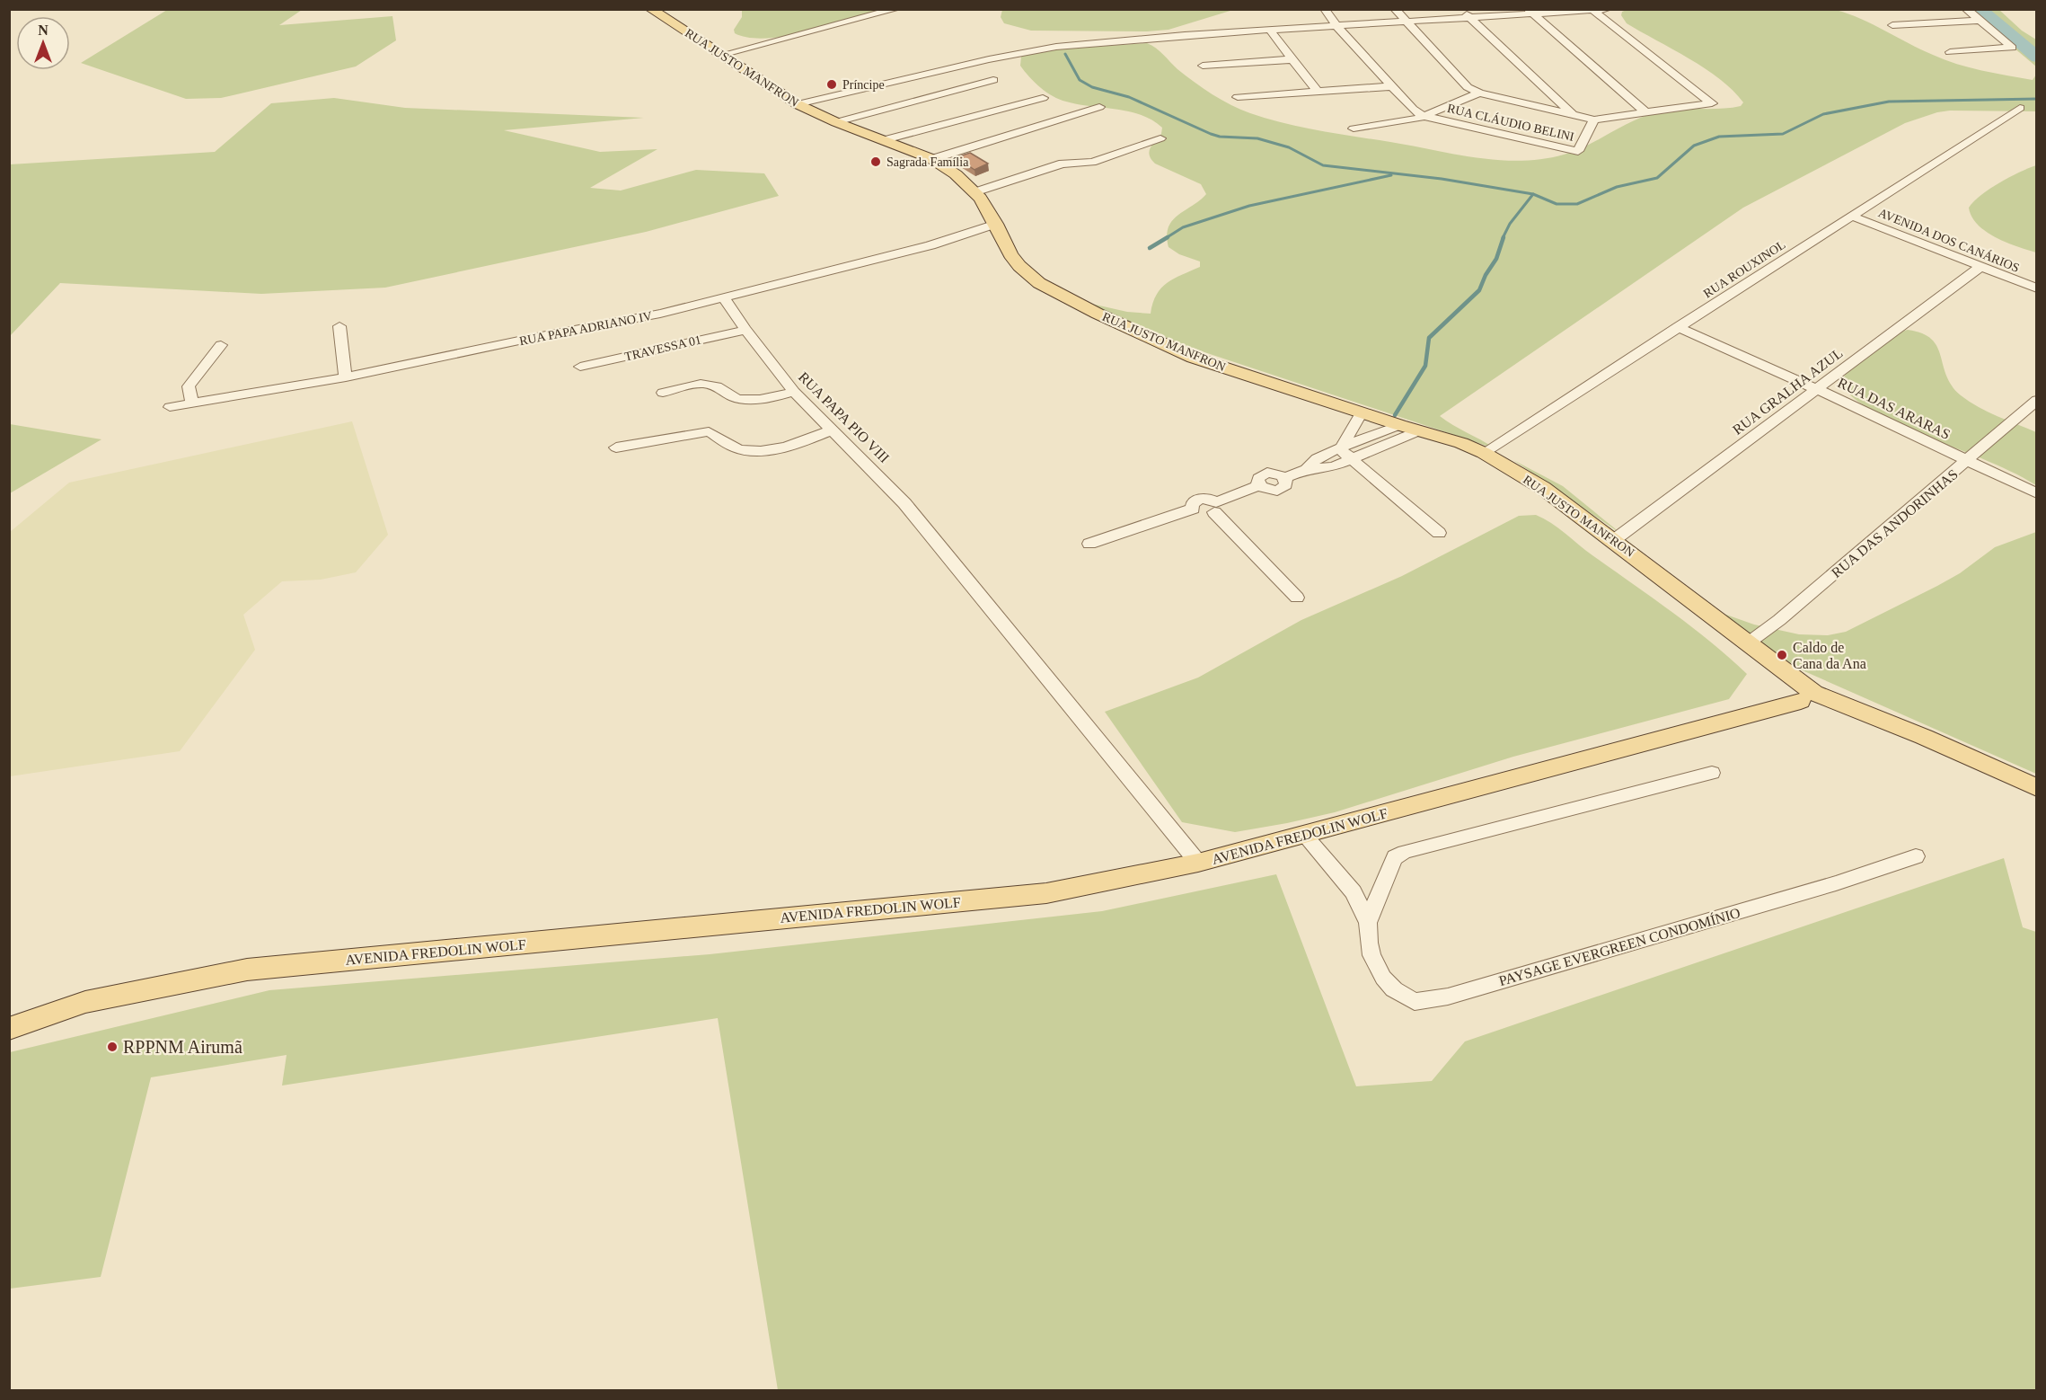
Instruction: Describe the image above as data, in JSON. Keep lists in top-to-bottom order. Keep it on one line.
{"streets":{"main road":["RUA JUSTO MANFRON","AVENIDA FREDOLIN WOLF"],"street":["RUA CLÁUDIO BELINI","AVENIDA DOS CANÁRIOS","RUA ROUXINOL","RUA PAPA ADRIANO IV","TRAVESSA 01","RUA GRALHA AZUL","RUA DAS ARARAS","RUA PAPA PIO VIII","RUA DAS ANDORINHAS","PAYSAGE EVERGREEN CONDOMÍNIO"]},"crossings":[["RUA JUSTO MANFRON","RUA ROUXINOL"],["RUA JUSTO MANFRON","RUA PAPA ADRIANO IV"],["RUA JUSTO MANFRON","RUA GRALHA AZUL"],["RUA JUSTO MANFRON","RUA DAS ANDORINHAS"],["RUA JUSTO MANFRON","AVENIDA FREDOLIN WOLF"],["AVENIDA DOS CANÁRIOS","RUA ROUXINOL"],["AVENIDA DOS CANÁRIOS","RUA GRALHA AZUL"],["RUA ROUXINOL","RUA DAS ARARAS"],["RUA PAPA ADRIANO IV","RUA PAPA PIO VIII"],["TRAVESSA 01","RUA PAPA PIO VIII"],["RUA GRALHA AZUL","RUA DAS ARARAS"],["RUA DAS ARARAS","RUA DAS ANDORINHAS"],["RUA PAPA PIO VIII","AVENIDA FREDOLIN WOLF"],["AVENIDA FREDOLIN WOLF","PAYSAGE EVERGREEN CONDOMÍNIO"]],"places":["Príncipe","Sagrada Família","Caldo de Cana da Ana","RPPNM Airumã"],"north":"top"}
